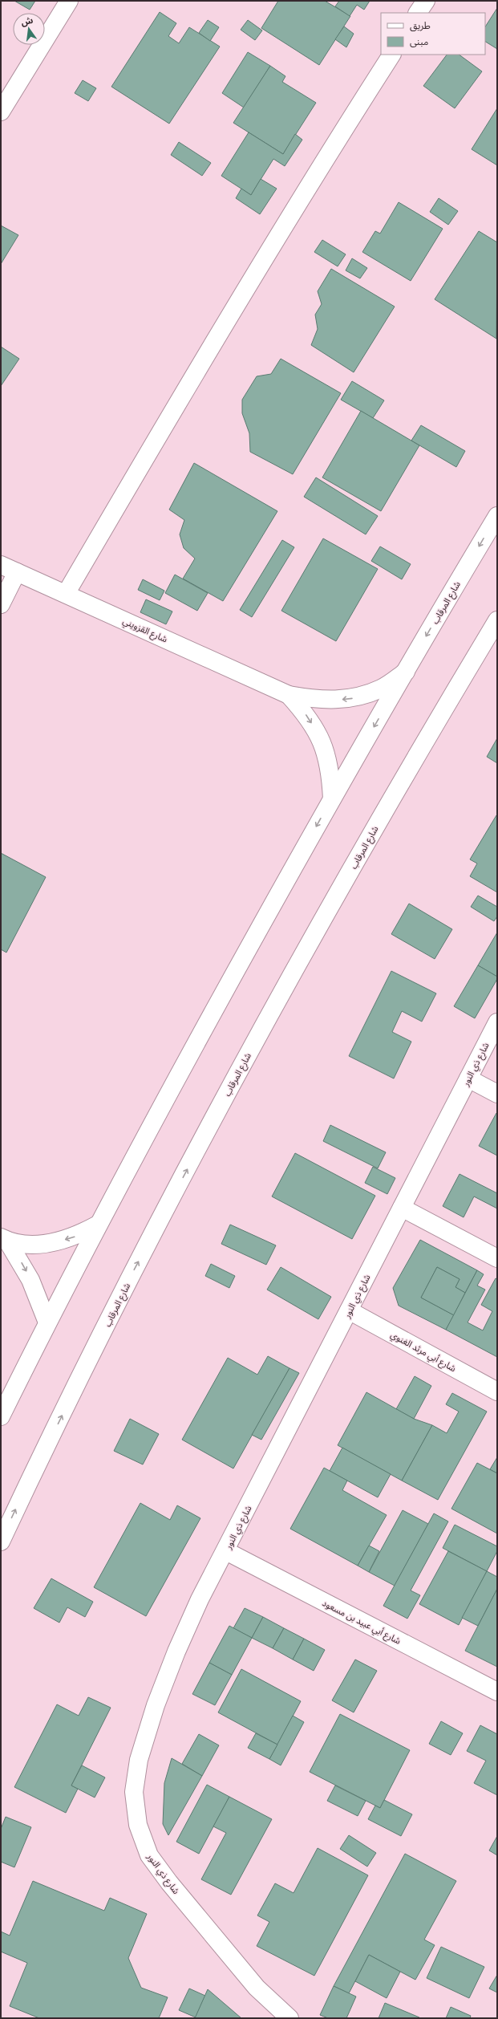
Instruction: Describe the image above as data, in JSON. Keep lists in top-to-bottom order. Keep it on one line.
{"streets":{"street":["شارع المرقاب","شارع القزويني","شارع ذي النور","شارع أبي مرثد الغنوي","شارع أبي عبيد بن مسعود"]},"crossings":[["شارع المرقاب","شارع القزويني"],["شارع ذي النور","شارع أبي مرثد الغنوي"],["شارع ذي النور","شارع أبي عبيد بن مسعود"]],"legend":["طريق","مبنى"],"north":"top"}
